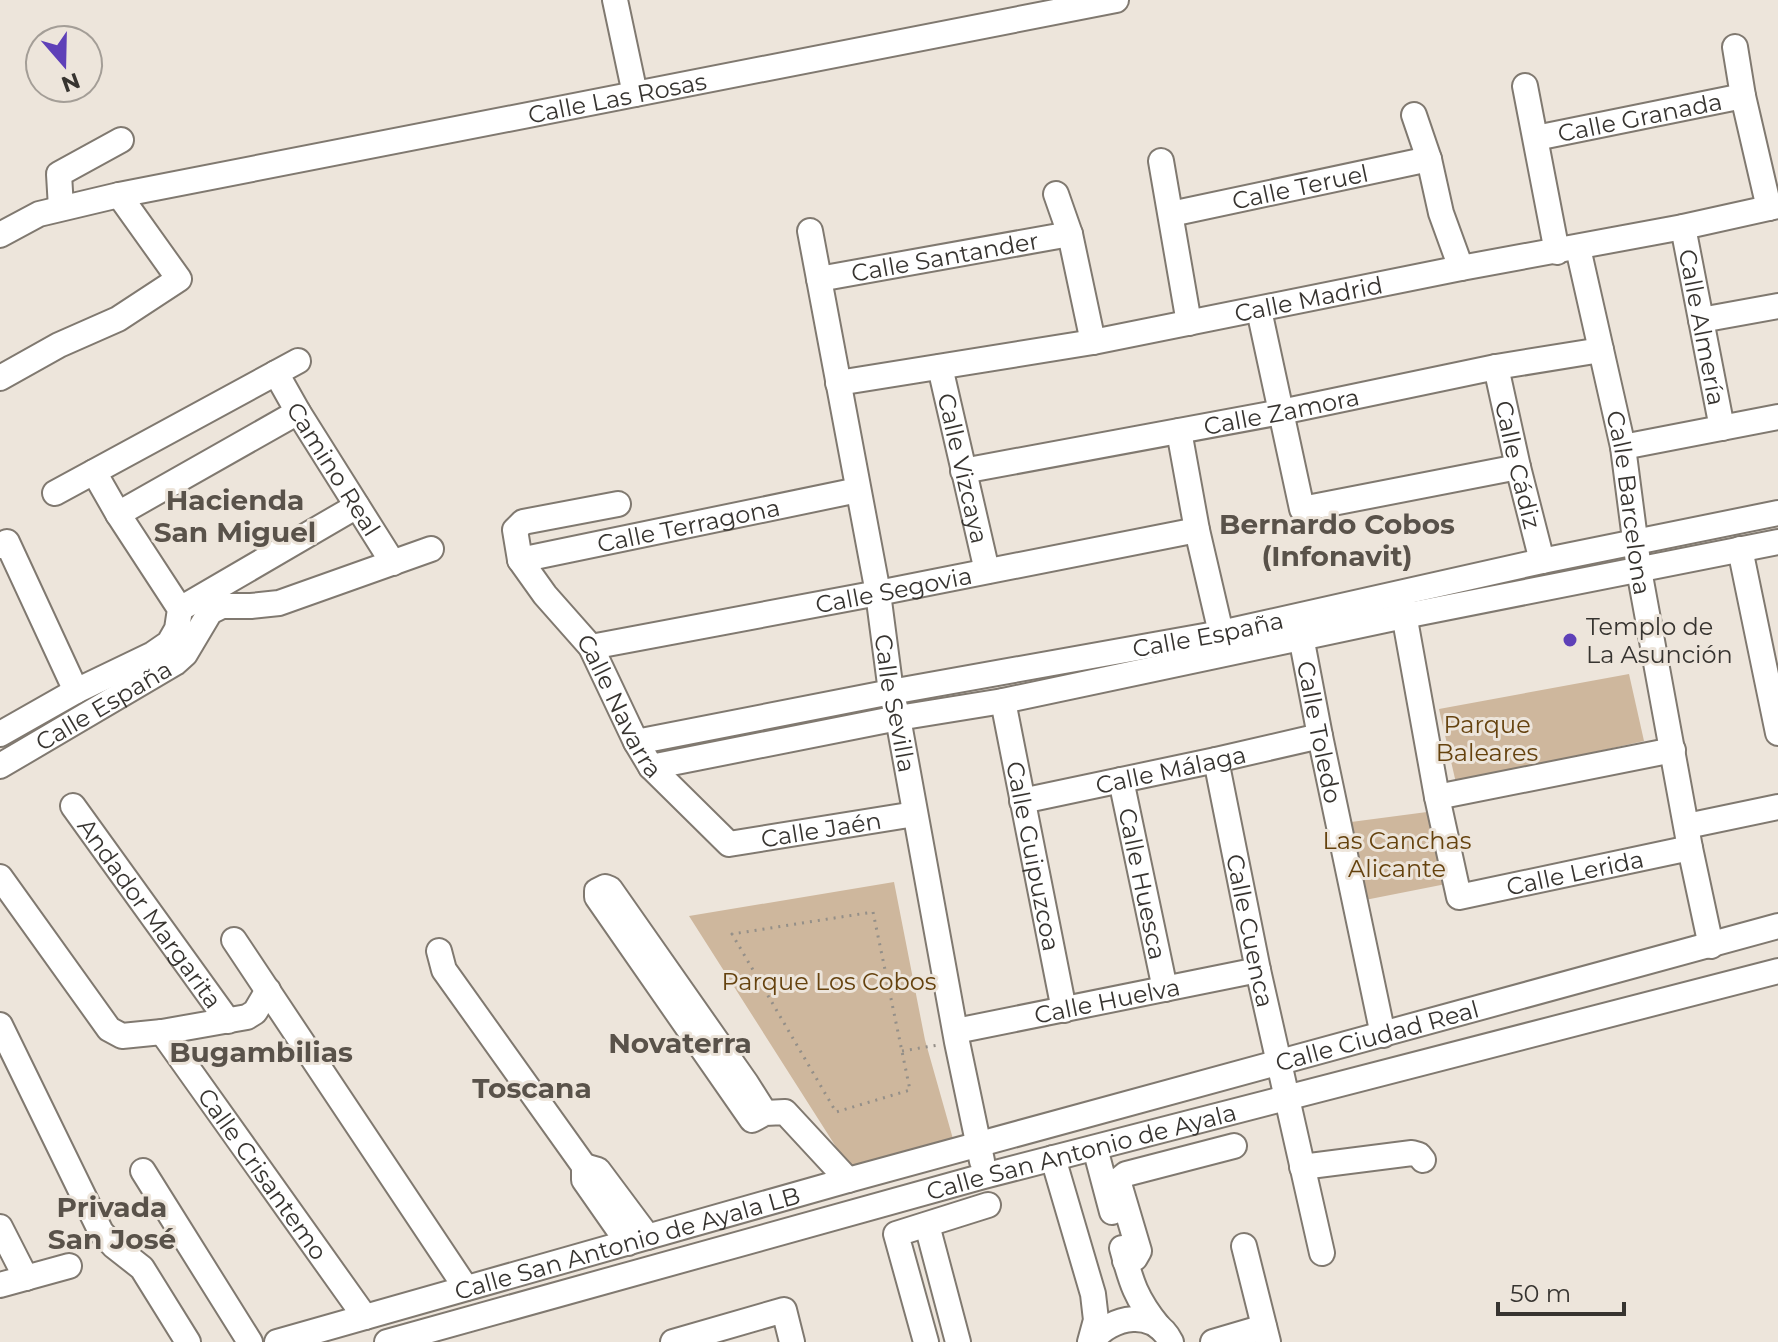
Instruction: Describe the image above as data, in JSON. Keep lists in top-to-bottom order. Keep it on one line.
{"streets":{"street":["Calle Las Rosas","Calle Granada","Calle Teruel","Calle Santander","Calle Madrid","Calle Almería","Calle Zamora","Calle Cádiz","Camino Real","Calle Vizcaya","Calle Barcelona","Calle Terragona","Calle Segovia","Calle España","Calle Sevilla","Calle Navarra","Calle Toledo","Calle Málaga","Calle Jaén","Calle Guipuzcoa","Calle Lerida","Calle Huesca","Andador Margarita","Calle Cuenca","Calle Huelva","Calle Ciudad Real","Calle San Antonio de Ayala","Calle Crisantemo","Calle San Antonio de Ayala LB"]},"crossings":[["Calle Granada","Calle Barcelona"],["Calle Santander","Calle Sevilla"],["Calle Madrid","Calle Almería"],["Calle Madrid","Calle Vizcaya"],["Calle Madrid","Calle Barcelona"],["Calle Madrid","Calle Sevilla"],["Calle Zamora","Calle Cádiz"],["Calle Zamora","Calle Vizcaya"],["Calle Zamora","Calle Barcelona"],["Calle Cádiz","Calle España"],["Calle Vizcaya","Calle Segovia"],["Calle Barcelona","Calle España"],["Calle Barcelona","Calle Lerida"],["Calle Barcelona","Calle Ciudad Real"],["Calle Terragona","Calle Sevilla"],["Calle Terragona","Calle Navarra"],["Calle Segovia","Calle Sevilla"],["Calle Segovia","Calle Navarra"],["Calle España","Calle Sevilla"],["Calle España","Calle Navarra"],["Calle España","Calle Toledo"],["Calle España","Calle Guipuzcoa"],["Calle Sevilla","Calle Jaén"],["Calle Sevilla","Calle Huelva"],["Calle Sevilla","Calle Ciudad Real"],["Calle Sevilla","Calle San Antonio de Ayala"],["Calle Sevilla","Calle San Antonio de Ayala LB"],["Calle Navarra","Calle Jaén"],["Calle Toledo","Calle Málaga"],["Calle Toledo","Calle Ciudad Real"],["Calle Málaga","Calle Guipuzcoa"],["Calle Málaga","Calle Huesca"],["Calle Málaga","Calle Cuenca"],["Calle Guipuzcoa","Calle Huelva"],["Calle Huesca","Calle Huelva"],["Calle Cuenca","Calle Huelva"],["Calle Cuenca","Calle Ciudad Real"],["Calle Cuenca","Calle San Antonio de Ayala"],["Calle Ciudad Real","Calle San Antonio de Ayala LB"],["Calle Crisantemo","Calle San Antonio de Ayala LB"]],"districts":["Hacienda San Miguel","Bernardo Cobos (Infonavit)","Novaterra","Bugambilias","Toscana","Privada San José"],"parks":["Parque Baleares","Las Canchas Alicante","Parque Los Cobos"],"places":["Templo de La Asunción"],"scale_bar":"50 m","north":"bottom"}
